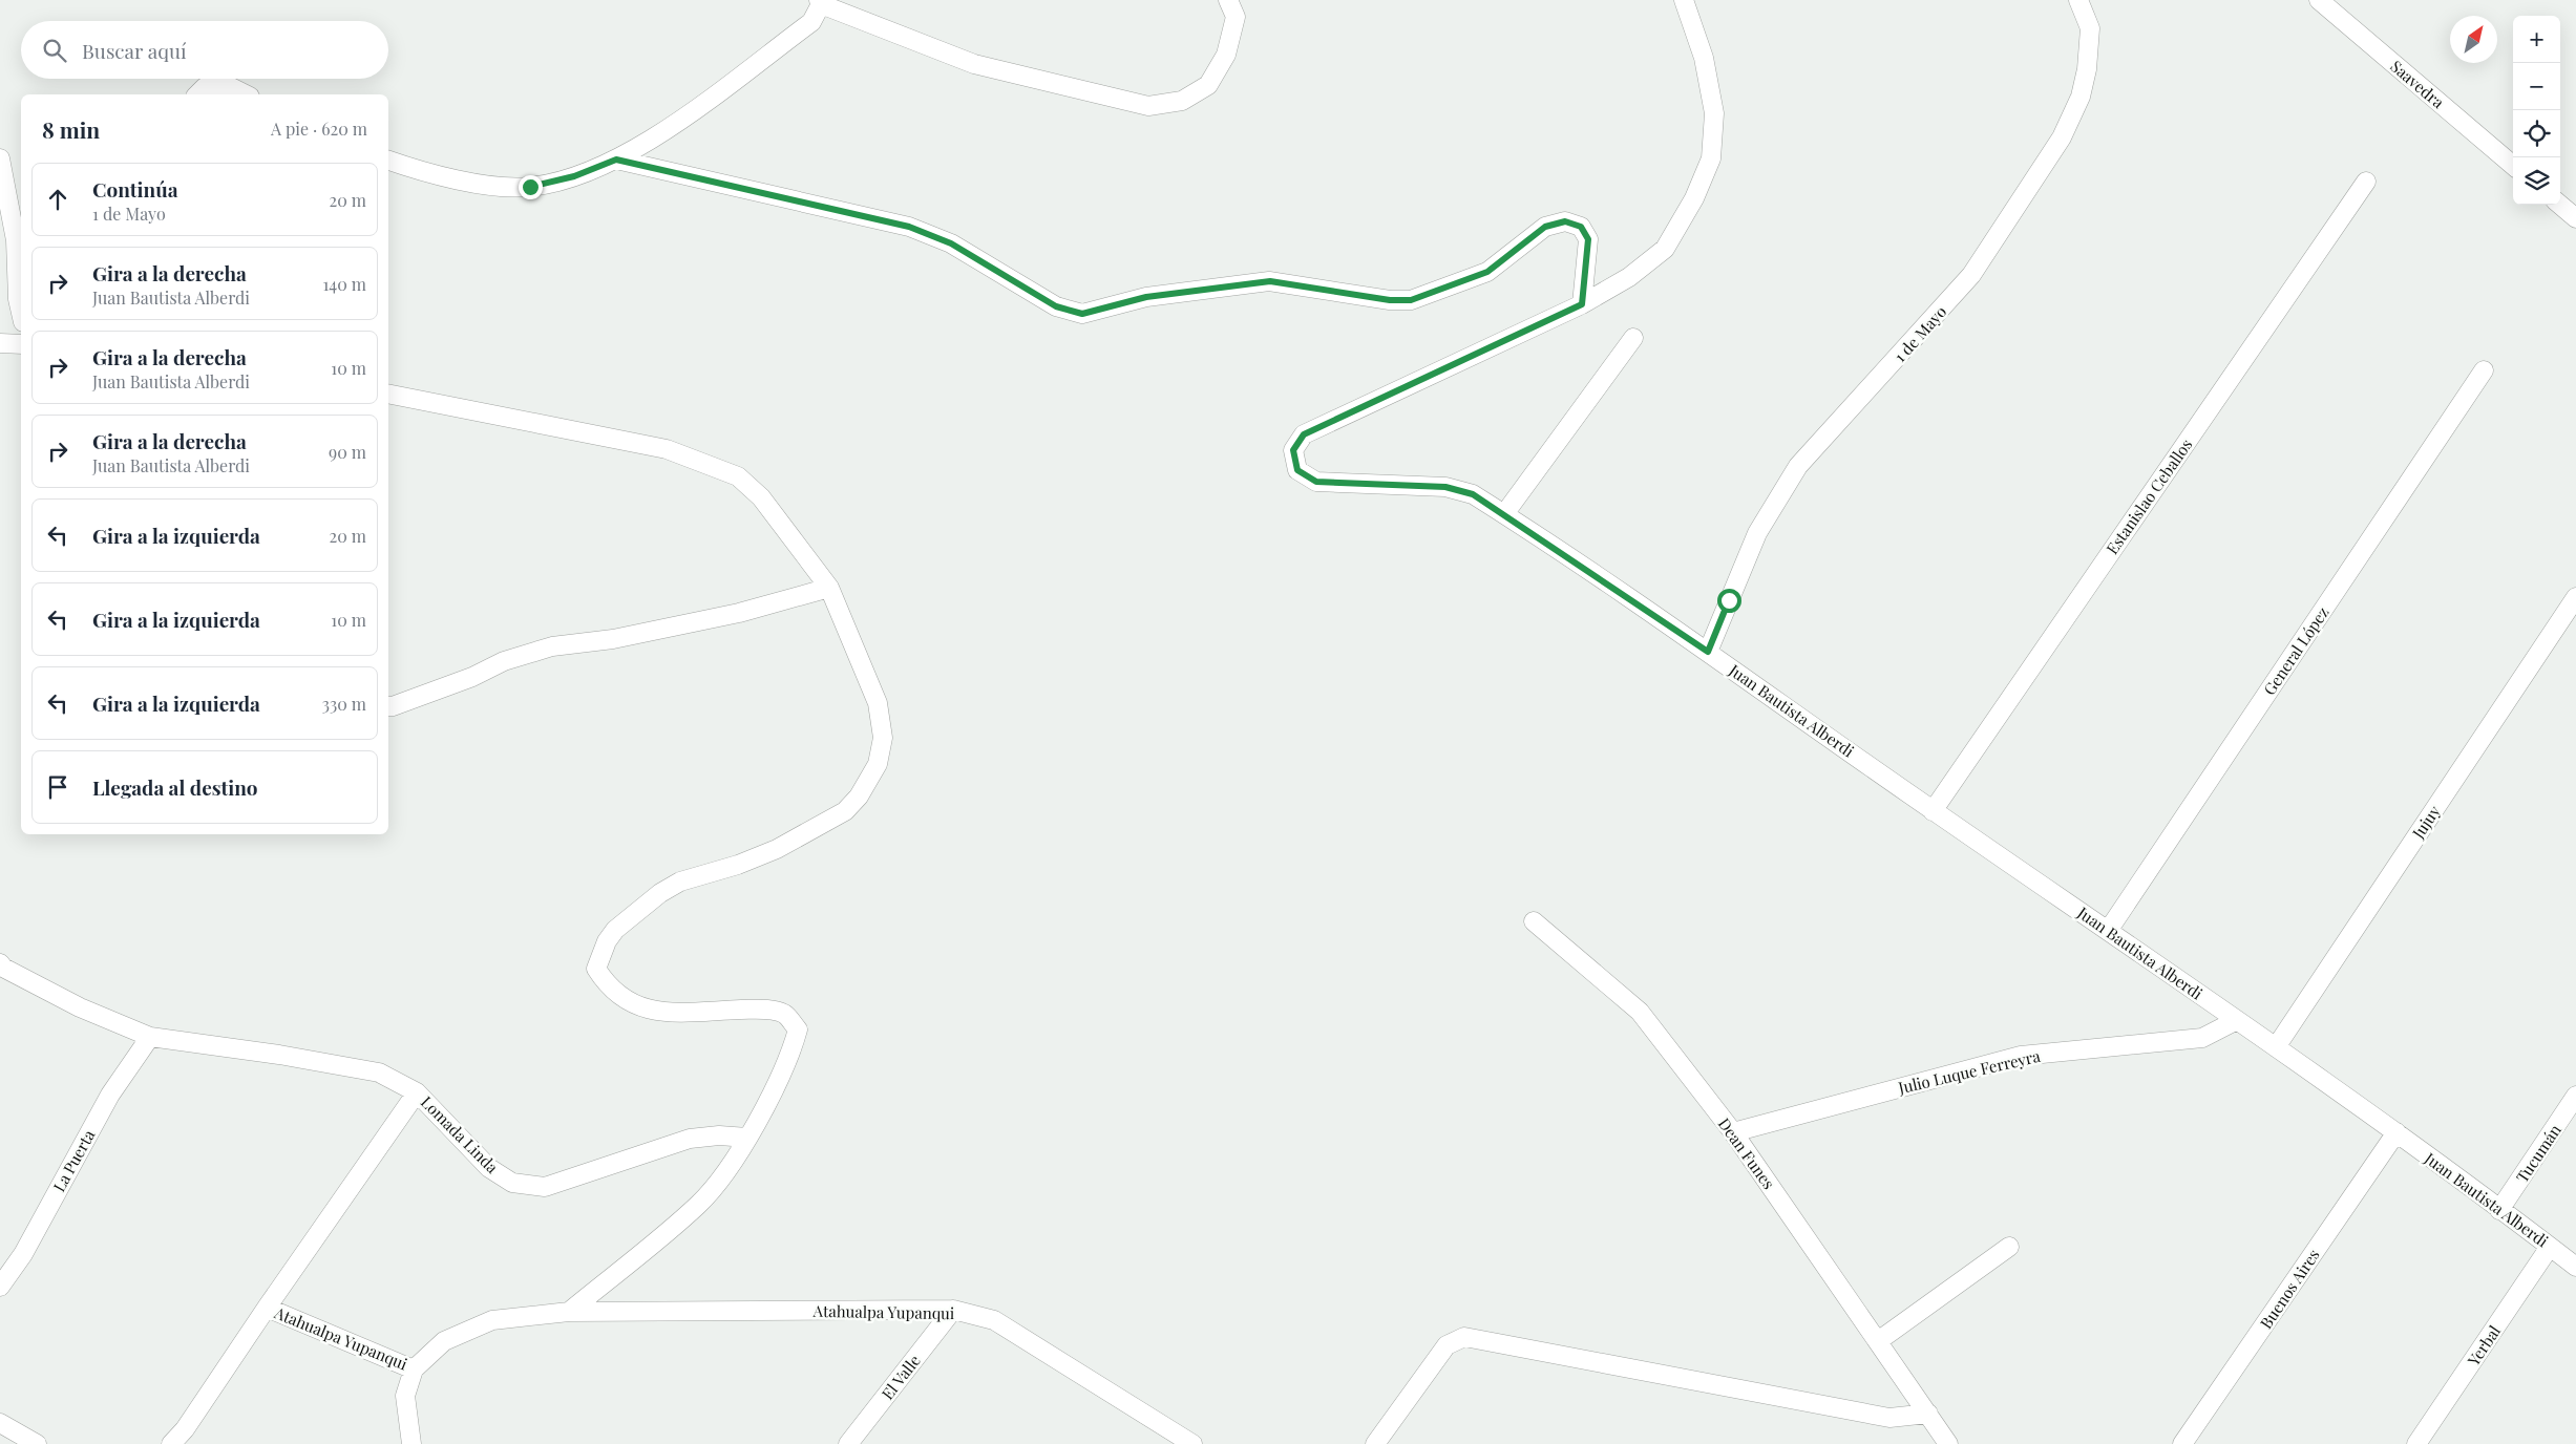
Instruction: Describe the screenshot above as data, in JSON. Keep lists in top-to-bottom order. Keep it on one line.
{"streets":{"street":["Saavedra","1 de Mayo","Estanislao Ceballos","General López","Juan Bautista Alberdi","Jujuy","Julio Luque Ferreyra","Lomada Linda","Dean Funes","Tucumán","La Puerta","Buenos Aires","Atahualpa Yupanqui","Yerbal","El Valle"]},"crossings":[["1 de Mayo","Juan Bautista Alberdi"],["Estanislao Ceballos","Juan Bautista Alberdi"],["General López","Juan Bautista Alberdi"],["Juan Bautista Alberdi","Jujuy"],["Juan Bautista Alberdi","Julio Luque Ferreyra"],["Juan Bautista Alberdi","Tucumán"],["Juan Bautista Alberdi","Buenos Aires"],["Juan Bautista Alberdi","Yerbal"],["Julio Luque Ferreyra","Dean Funes"],["Lomada Linda","La Puerta"],["Atahualpa Yupanqui","El Valle"]],"north":"top right","page":{"map_buttons":["+","−"],"search":"Buscar aquí","heading":["8 min","A pie · 620 m"],"list":[["Continúa","1 de Mayo","20 m"],["Gira a la derecha","Juan Bautista Alberdi","140 m"],["Gira a la derecha","Juan Bautista Alberdi","10 m"],["Gira a la derecha","Juan Bautista Alberdi","90 m"],["Gira a la izquierda","20 m"],["Gira a la izquierda","10 m"],["Gira a la izquierda","330 m"],"Llegada al destino"]}}
